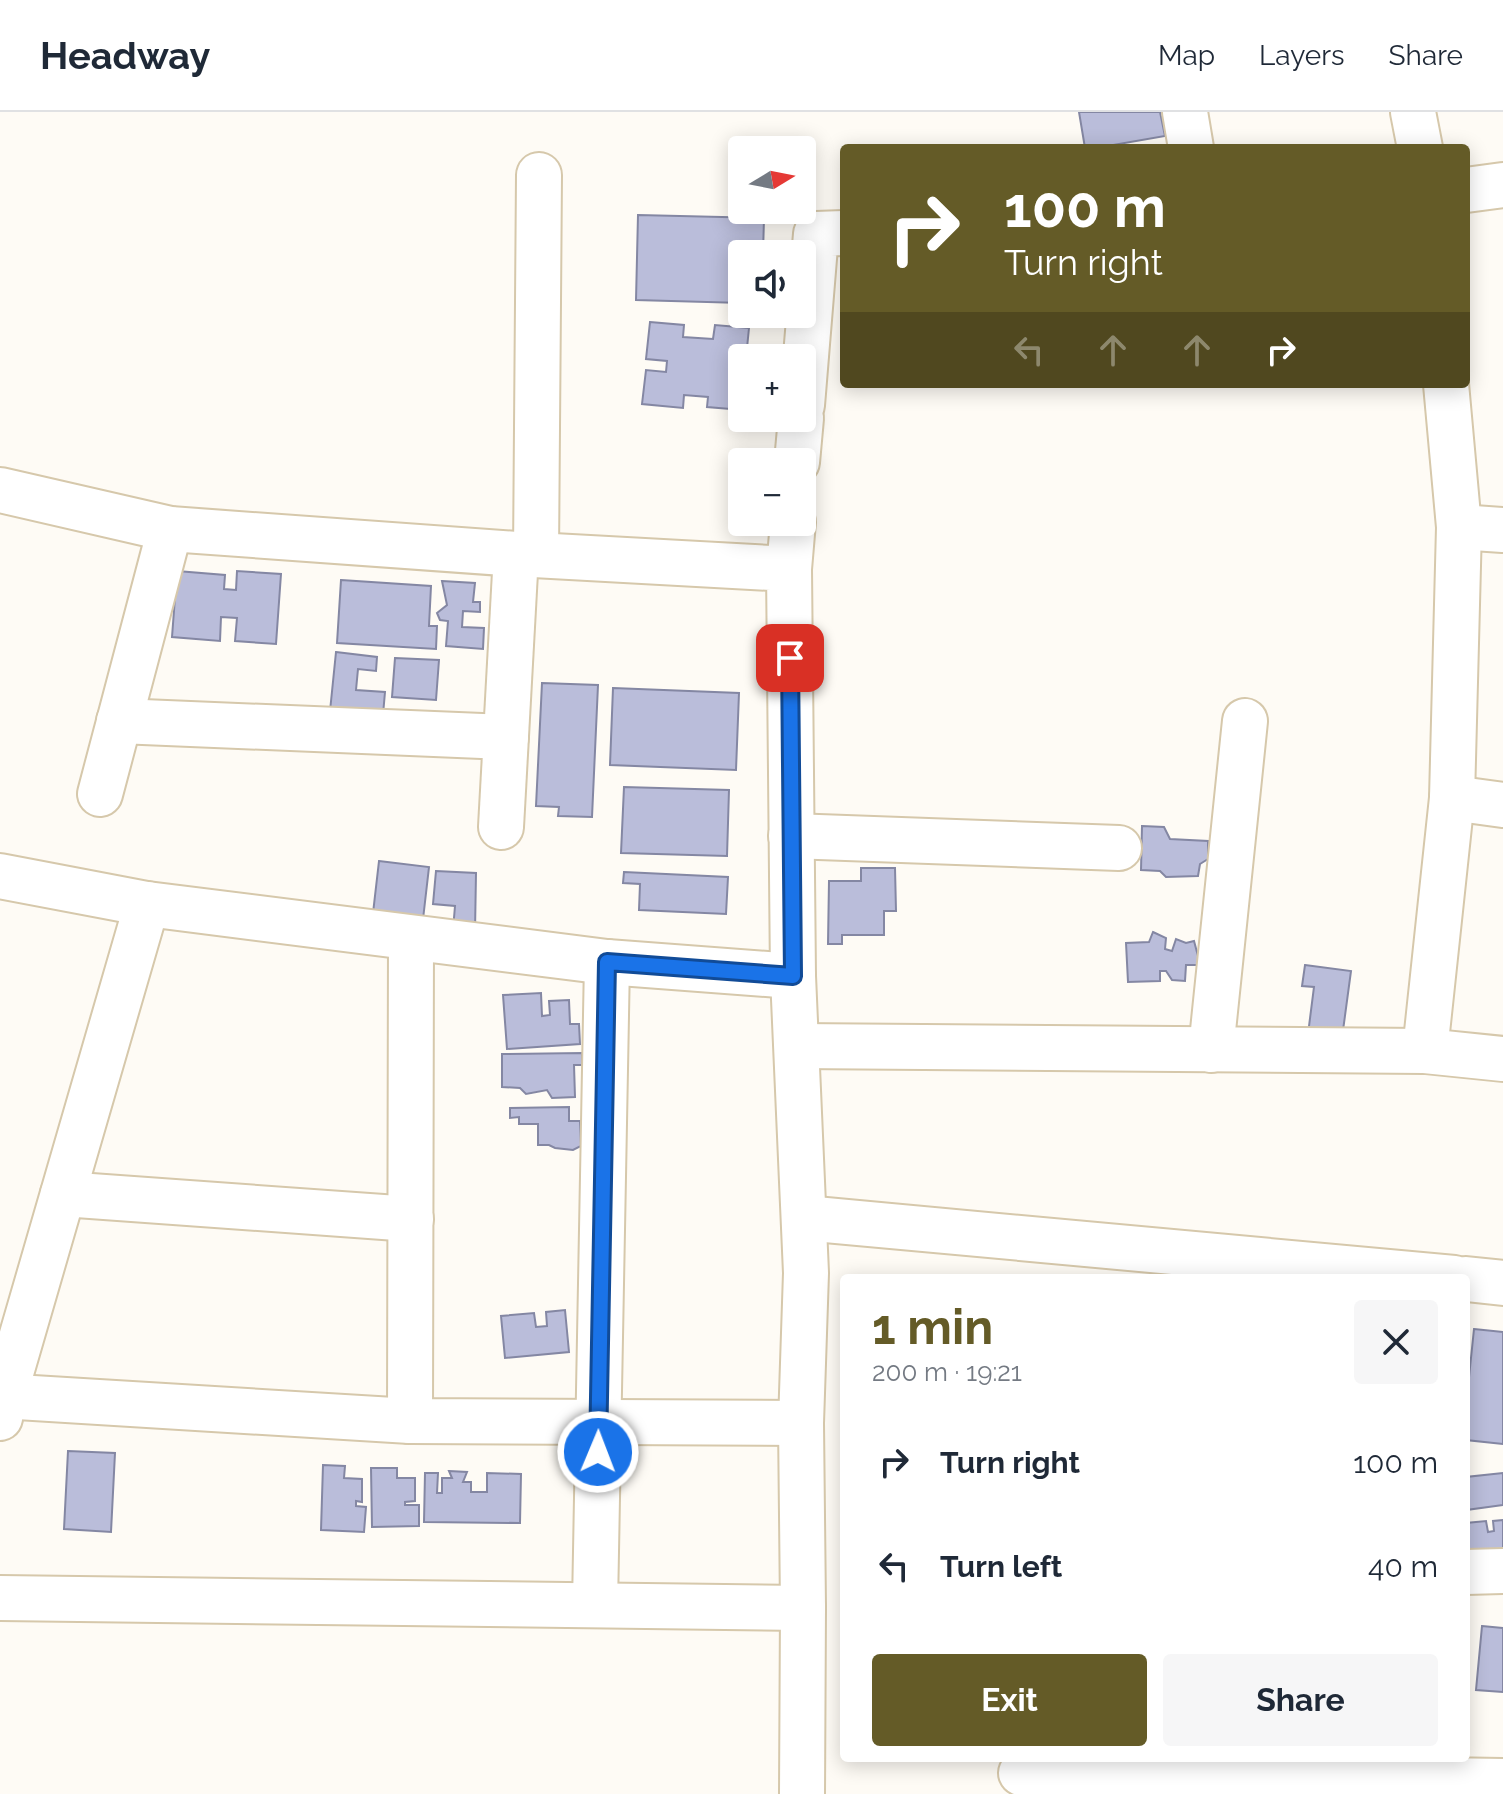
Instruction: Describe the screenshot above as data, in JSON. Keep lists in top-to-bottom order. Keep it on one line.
{"north":"right","page":{"header":"Headway","nav":["Map","Layers","Share"],"map_buttons":["+","−"],"turn":["100 m","Turn right"],"heading":["1 min","200 m · 19:21"],"list":[{"name":"Turn right","value":"100 m"},{"name":"Turn left","value":"40 m"}],"buttons":["Exit","Share"]}}
